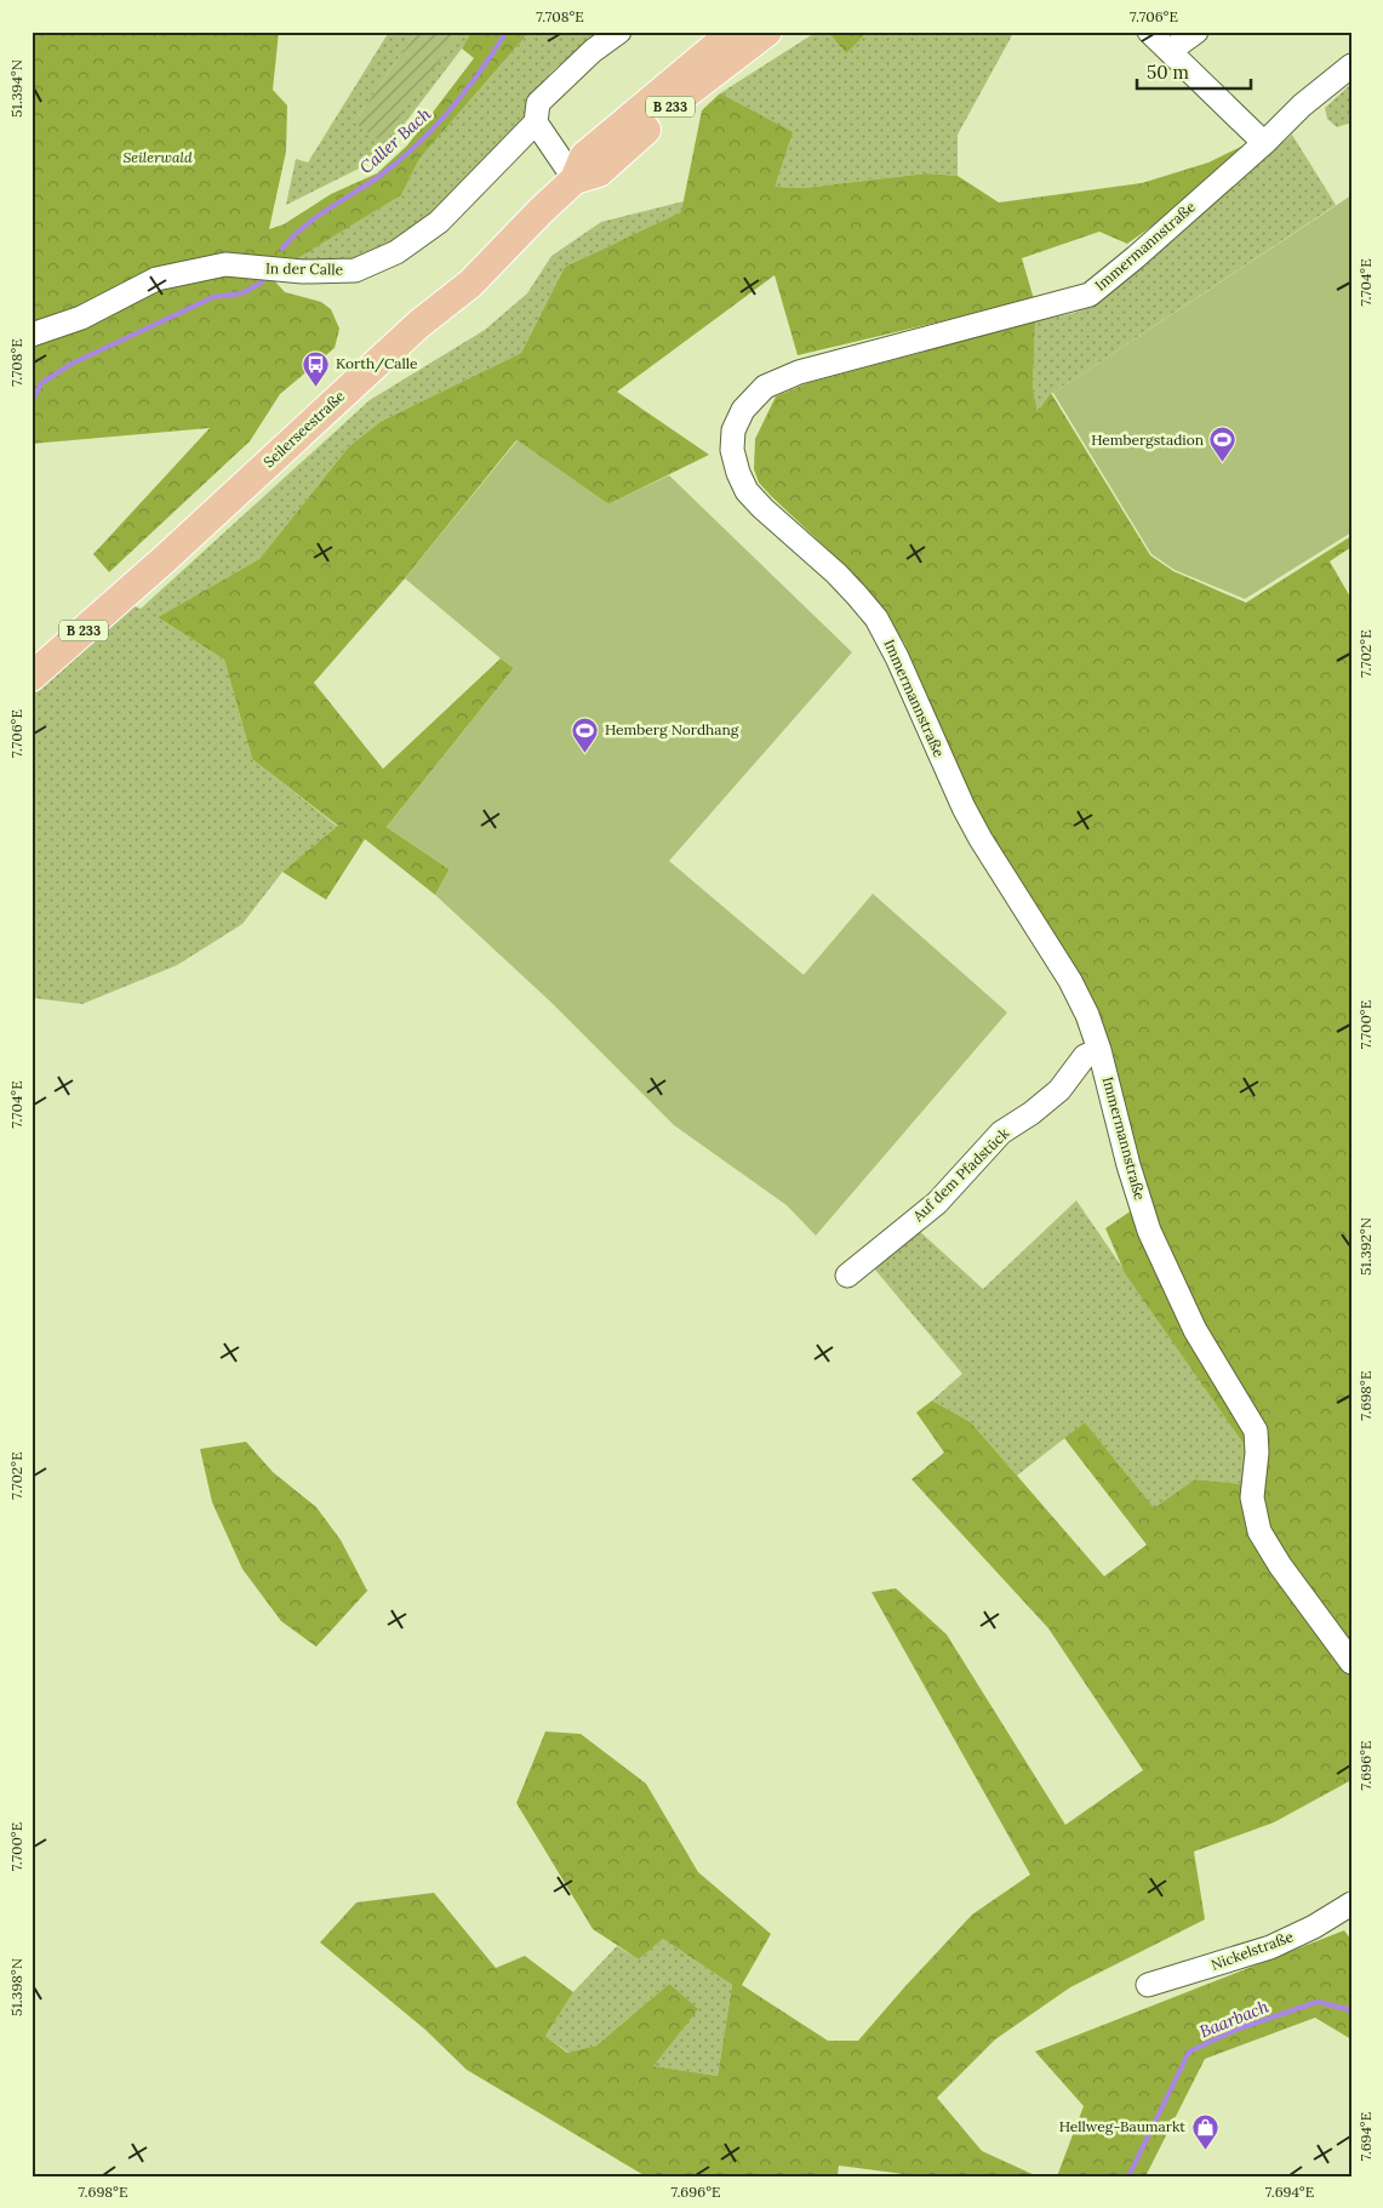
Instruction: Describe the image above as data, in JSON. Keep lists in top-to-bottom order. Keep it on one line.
{"streets":{"main road":["B 233","Seilerseestraße"],"street":["Immermannstraße","In der Calle","Auf dem Pfadstück","Nickelstraße"]},"crossings":[["Immermannstraße","Auf dem Pfadstück"]],"water":["Caller Bach","Baarbach"],"parks":["Seilerwald"],"places":{"bus stop":["Korth/Calle"],"sports":["Hembergstadion","Hemberg Nordhang"],"shop":["Hellweg-Baumarkt"]},"scale_bar":"50 m","coordinates":["7.708°E","7.706°E","51.394°N","7.704°E","7.702°E","7.700°E","51.392°N","7.698°E","7.696°E","51.398°N","7.694°E"]}
